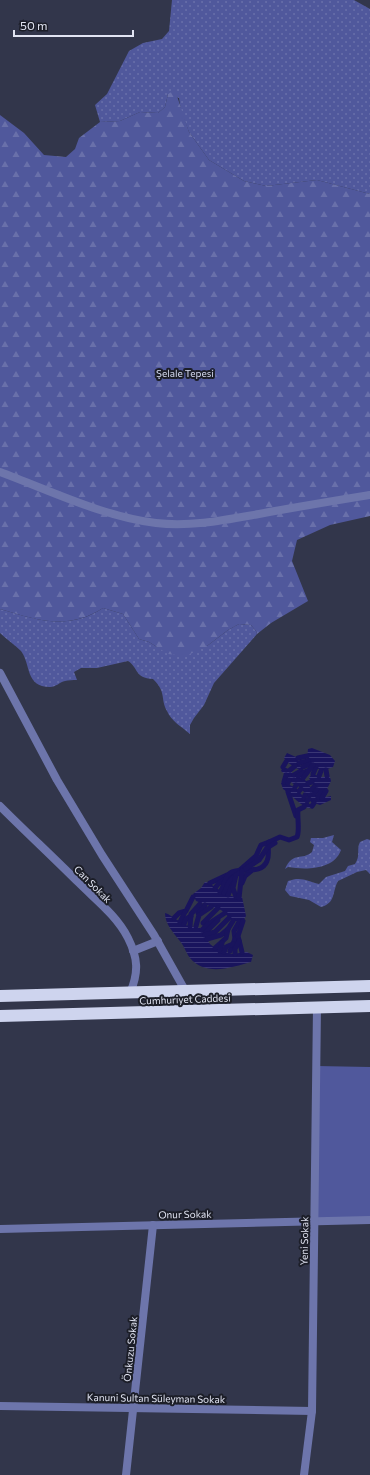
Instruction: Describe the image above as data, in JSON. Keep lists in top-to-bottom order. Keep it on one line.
{"streets":{"highway":["Cumhuriyet Caddesi"],"street":["Can Sokak","Onur Sokak","Yeni Sokak","Önkuzu Sokak","Kanuni Sultan Süleyman Sokak"]},"crossings":[["Can Sokak","Cumhuriyet Caddesi"],["Cumhuriyet Caddesi","Yeni Sokak"],["Onur Sokak","Yeni Sokak"],["Onur Sokak","Önkuzu Sokak"],["Yeni Sokak","Kanuni Sultan Süleyman Sokak"],["Önkuzu Sokak","Kanuni Sultan Süleyman Sokak"]],"parks":["Şelale Tepesi"],"scale_bar":"50 m"}
